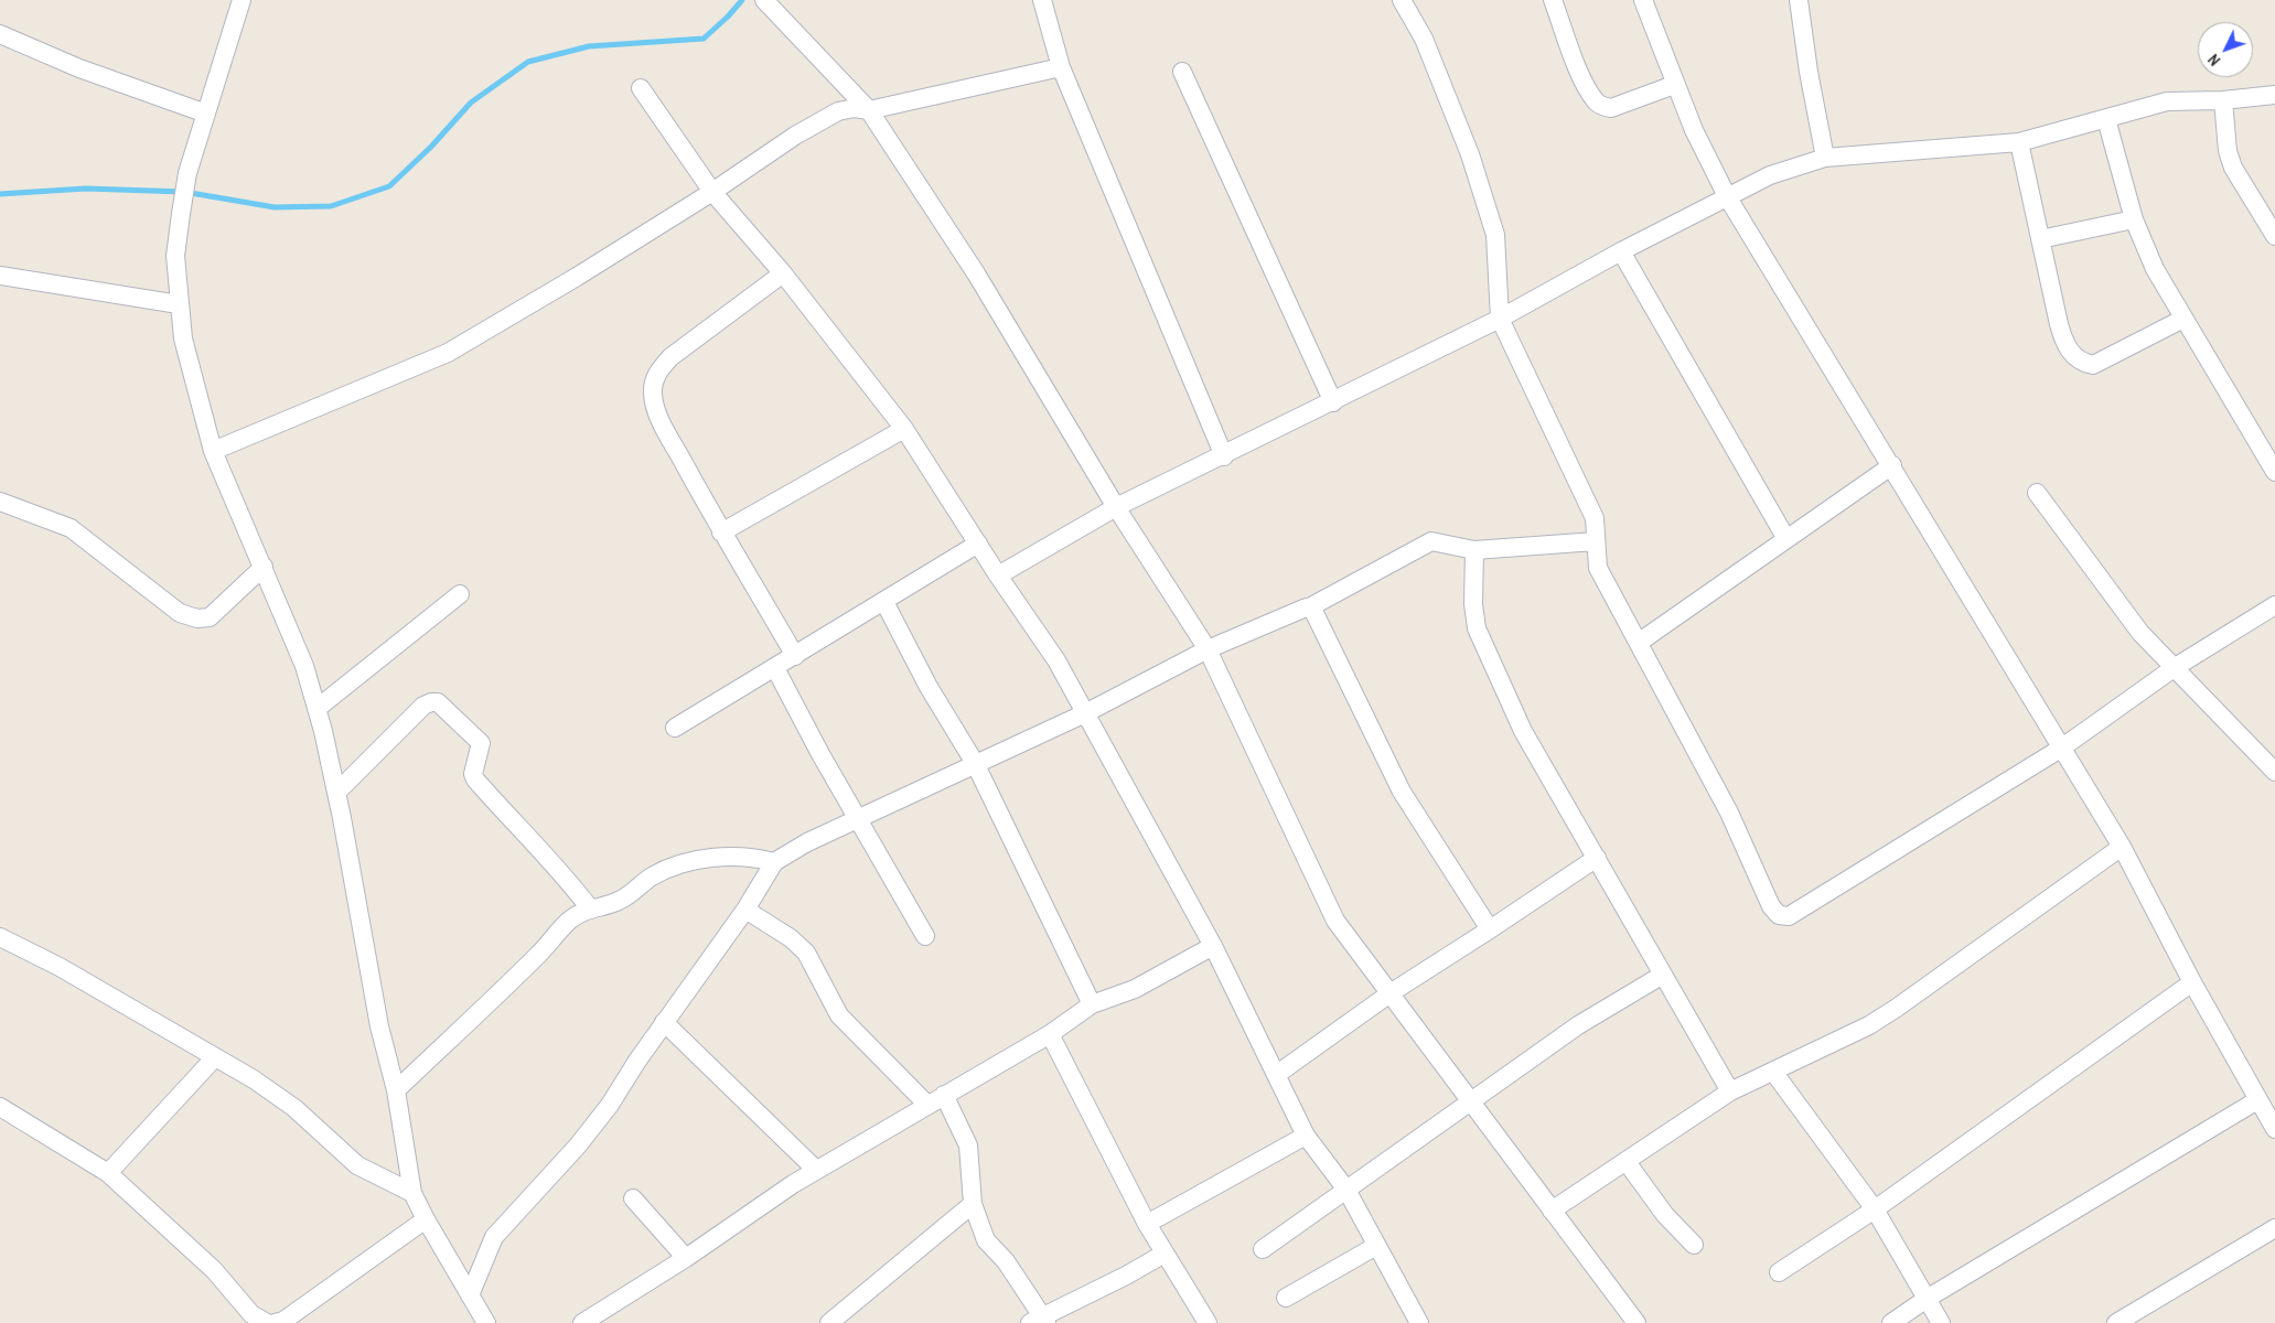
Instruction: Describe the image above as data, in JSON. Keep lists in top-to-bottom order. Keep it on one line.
{"north":"bottom left"}
